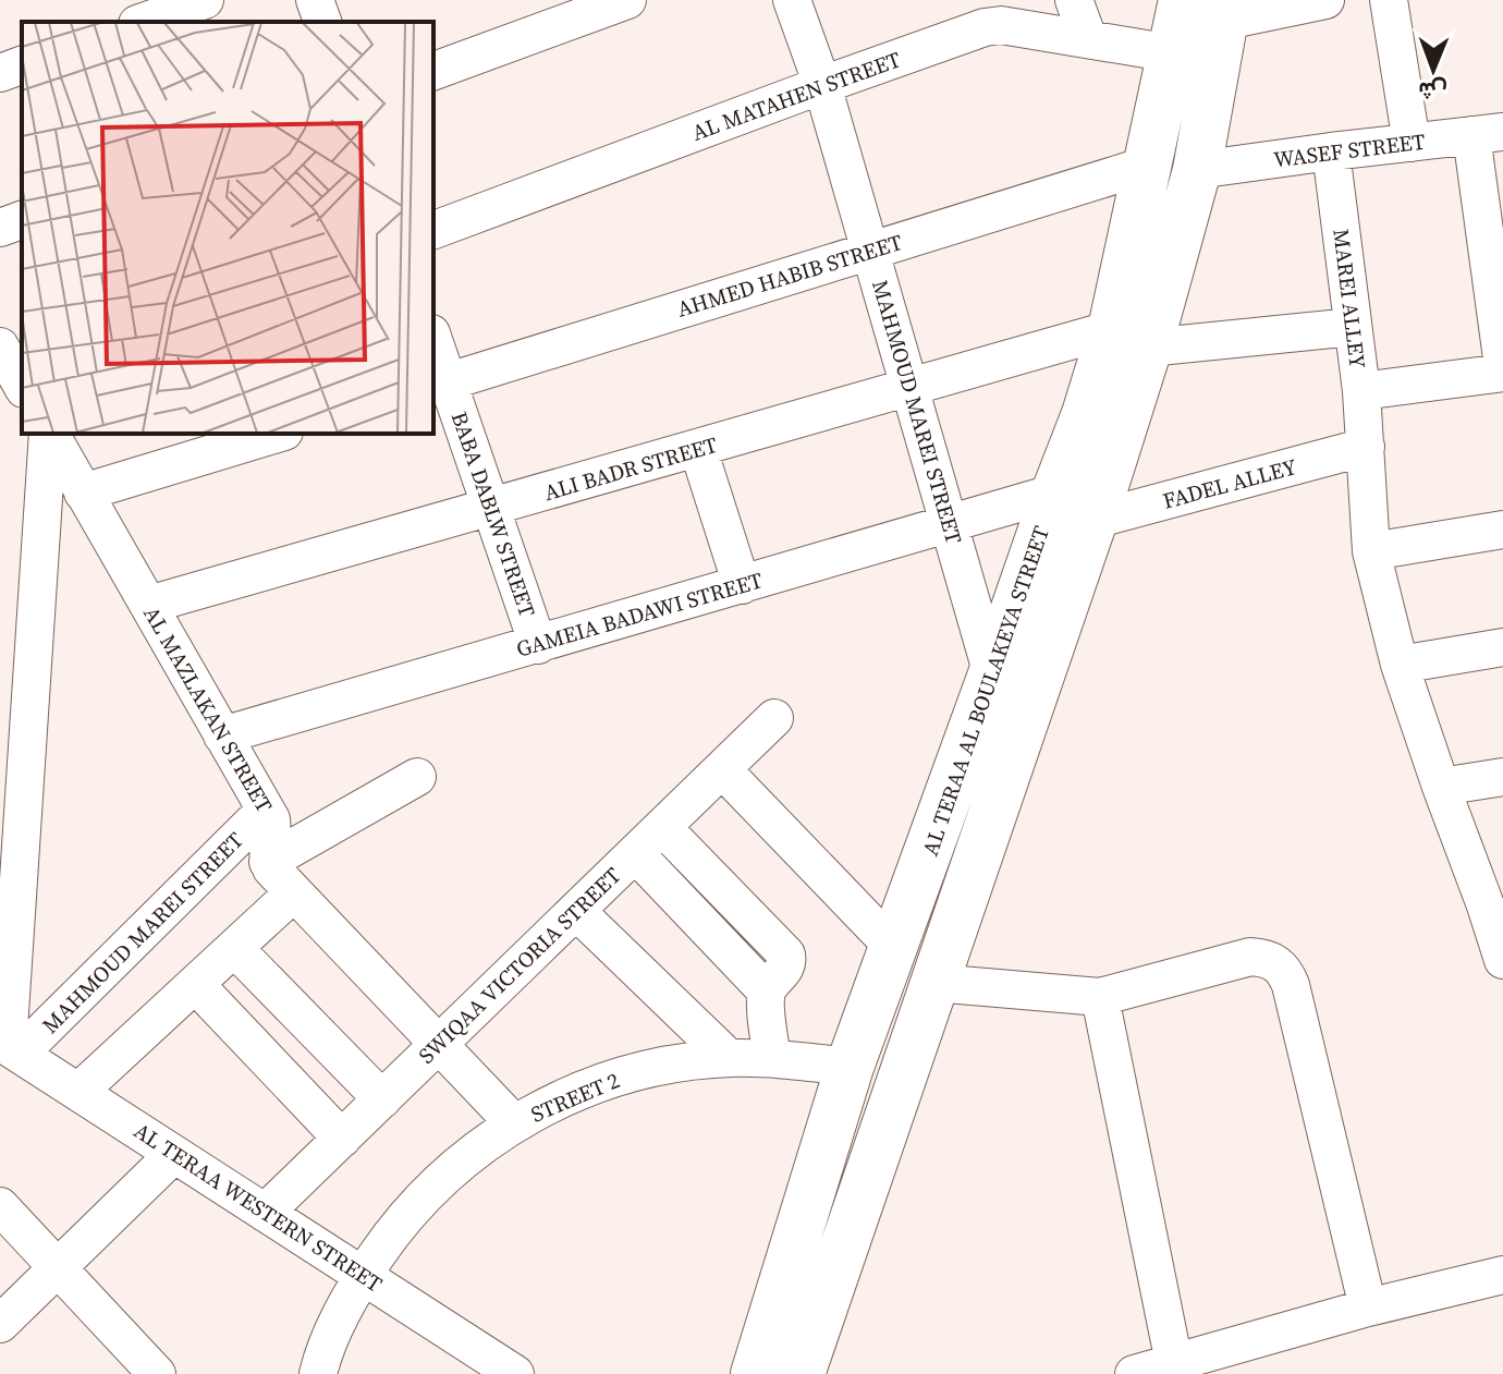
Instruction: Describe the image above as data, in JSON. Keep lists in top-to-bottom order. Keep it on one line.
{"streets":{"main road":["AL TERAA AL BOULAKEYA STREET"],"street":["AL MATAHEN STREET","WASEF STREET","AHMED HABIB STREET","MAREI ALLEY","MAHMOUD MAREI STREET","ALI BADR STREET","FADEL ALLEY","BABA DABLW STREET","GAMEIA BADAWI STREET","AL MAZLAKAN STREET","SWIQAA VICTORIA STREET","STREET 2","AL TERAA WESTERN STREET"]},"crossings":[["AL MATAHEN STREET","MAHMOUD MAREI STREET"],["AL MATAHEN STREET","AL TERAA AL BOULAKEYA STREET"],["WASEF STREET","MAREI ALLEY"],["WASEF STREET","AL TERAA AL BOULAKEYA STREET"],["AHMED HABIB STREET","MAHMOUD MAREI STREET"],["AHMED HABIB STREET","BABA DABLW STREET"],["AHMED HABIB STREET","AL TERAA AL BOULAKEYA STREET"],["MAREI ALLEY","ALI BADR STREET"],["MAREI ALLEY","FADEL ALLEY"],["MAHMOUD MAREI STREET","ALI BADR STREET"],["MAHMOUD MAREI STREET","GAMEIA BADAWI STREET"],["MAHMOUD MAREI STREET","AL TERAA AL BOULAKEYA STREET"],["MAHMOUD MAREI STREET","AL MAZLAKAN STREET"],["MAHMOUD MAREI STREET","AL TERAA WESTERN STREET"],["ALI BADR STREET","BABA DABLW STREET"],["ALI BADR STREET","AL TERAA AL BOULAKEYA STREET"],["ALI BADR STREET","AL MAZLAKAN STREET"],["FADEL ALLEY","AL TERAA AL BOULAKEYA STREET"],["BABA DABLW STREET","GAMEIA BADAWI STREET"],["GAMEIA BADAWI STREET","AL TERAA AL BOULAKEYA STREET"],["GAMEIA BADAWI STREET","AL MAZLAKAN STREET"],["AL TERAA AL BOULAKEYA STREET","STREET 2"],["SWIQAA VICTORIA STREET","AL TERAA WESTERN STREET"],["STREET 2","AL TERAA WESTERN STREET"]],"north":"bottom"}
